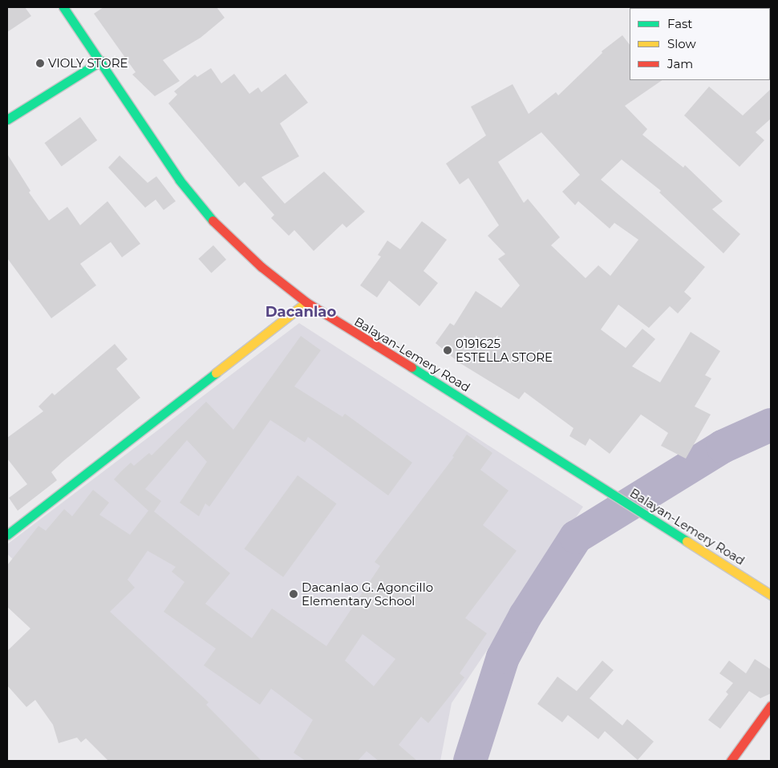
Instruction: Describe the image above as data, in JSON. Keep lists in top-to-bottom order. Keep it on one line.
{"streets":{"main road":["Balayan-Lemery Road"]},"districts":["Dacanlao"],"places":["VIOLY STORE","0191625 ESTELLA STORE","Dacanlao G. Agoncillo Elementary School"],"legend":["Fast","Slow","Jam"]}
